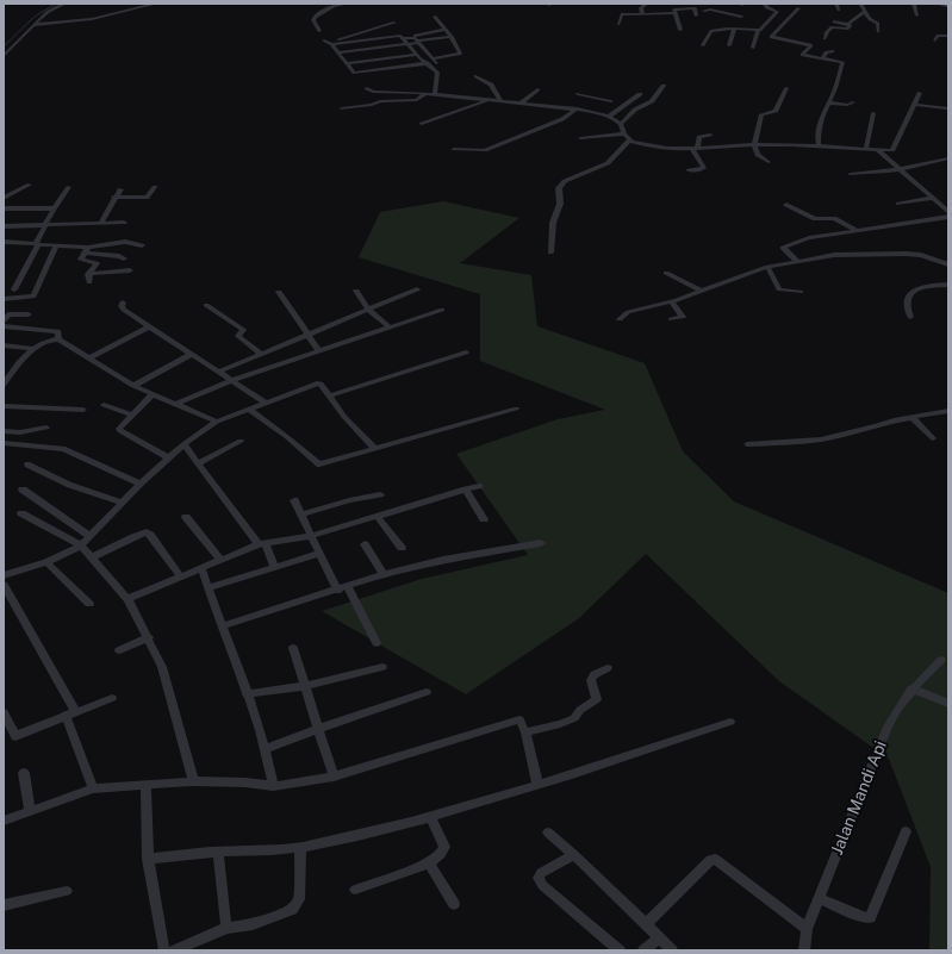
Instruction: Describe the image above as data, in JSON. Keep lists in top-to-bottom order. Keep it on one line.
{"streets":{"street":["Jalan Mandi Api"]}}
